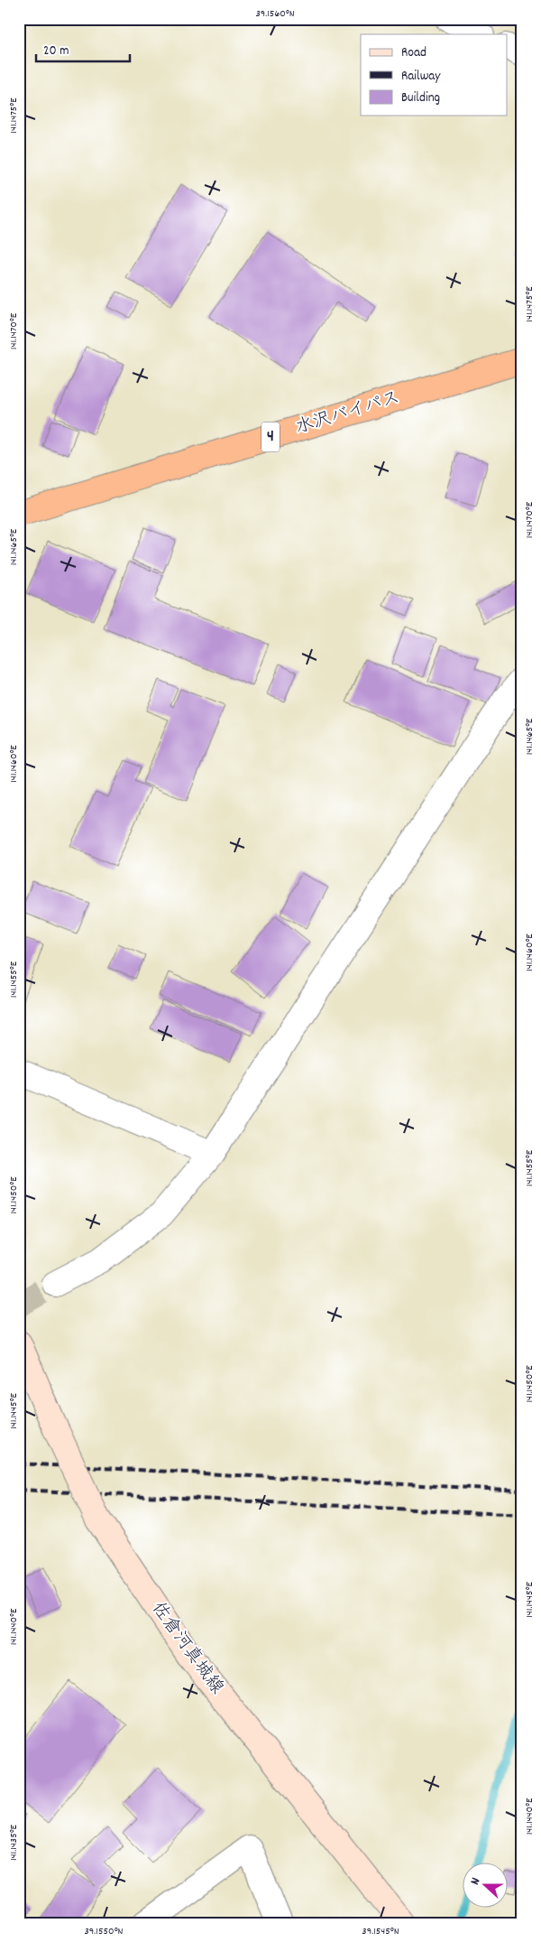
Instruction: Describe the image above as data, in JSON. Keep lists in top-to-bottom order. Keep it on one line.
{"streets":{"highway":["水沢バイパス","4"],"main road":["佐倉河真城線"]},"legend":["Road","Railway","Building"],"scale_bar":"20 m","north":"left","coordinates":["39.1560°N","141.1475°E","141.1470°E","141.1465°E","141.1460°E","141.1455°E","141.1450°E","141.1445°E","141.1440°E","141.1435°E","39.1550°N","39.1545°N"]}
